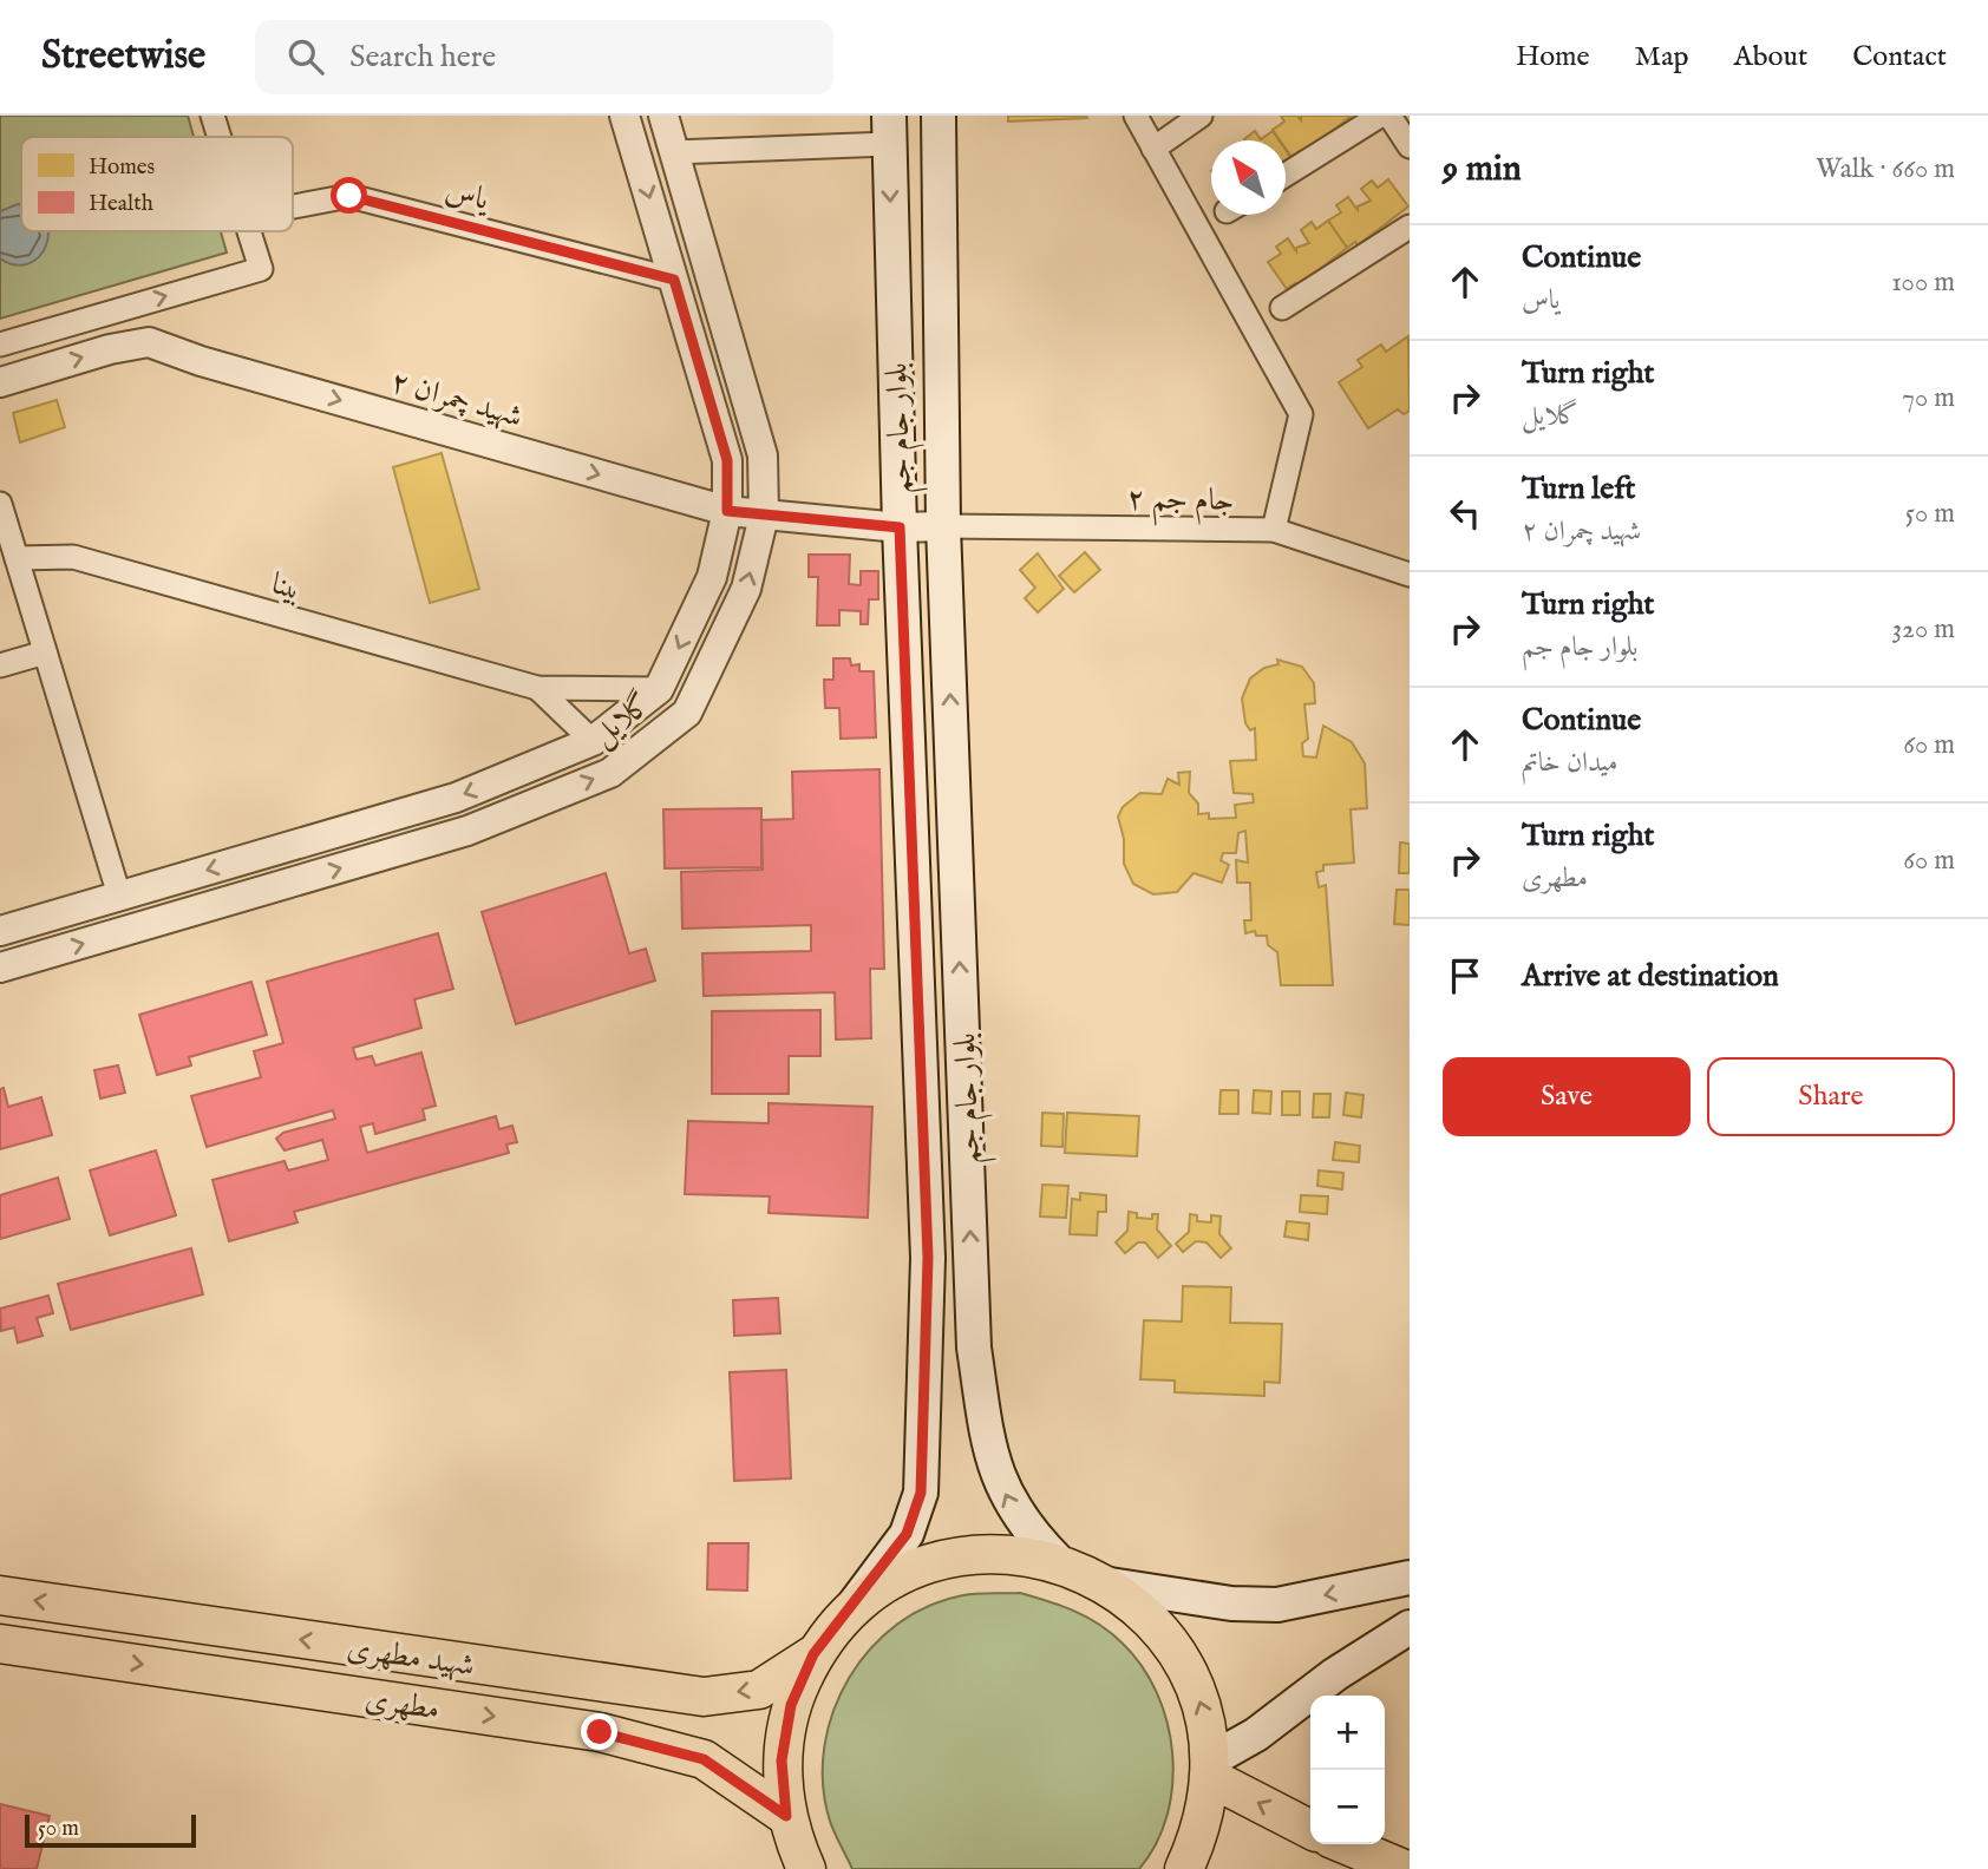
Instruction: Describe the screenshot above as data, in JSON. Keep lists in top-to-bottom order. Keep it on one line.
{"streets":{"main road":["بلوار جام جم","شهید مطهری","مطهری"],"street":["یاس","شهید چمران ۲","جام جم ۲","بینا","گلایل"]},"crossings":[["یاس","گلایل"],["شهید چمران ۲","بلوار جام جم"],["شهید چمران ۲","جام جم ۲"],["شهید چمران ۲","گلایل"],["بلوار جام جم","جام جم ۲"]],"one_way":["شهید چمران ۲","شهید مطهری","مطهری"],"legend":["Homes","Health"],"scale_bar":"50 m","north":"top left","page":{"header":"Streetwise","search":"Search here","nav":["Home","Map","About","Contact"],"heading":["9 min","Walk · 660 m"],"list":[["Continue","یاس","100 m"],["Turn right","گلایل","70 m"],["Turn left","شهید چمران ۲","50 m"],["Turn right","بلوار جام جم","320 m"],["Continue","میدان خاتم","60 m"],["Turn right","مطهری","60 m"],"Arrive at destination"],"buttons":["Save","Share"],"map_buttons":["+","−"],"scale":"50 m"}}
